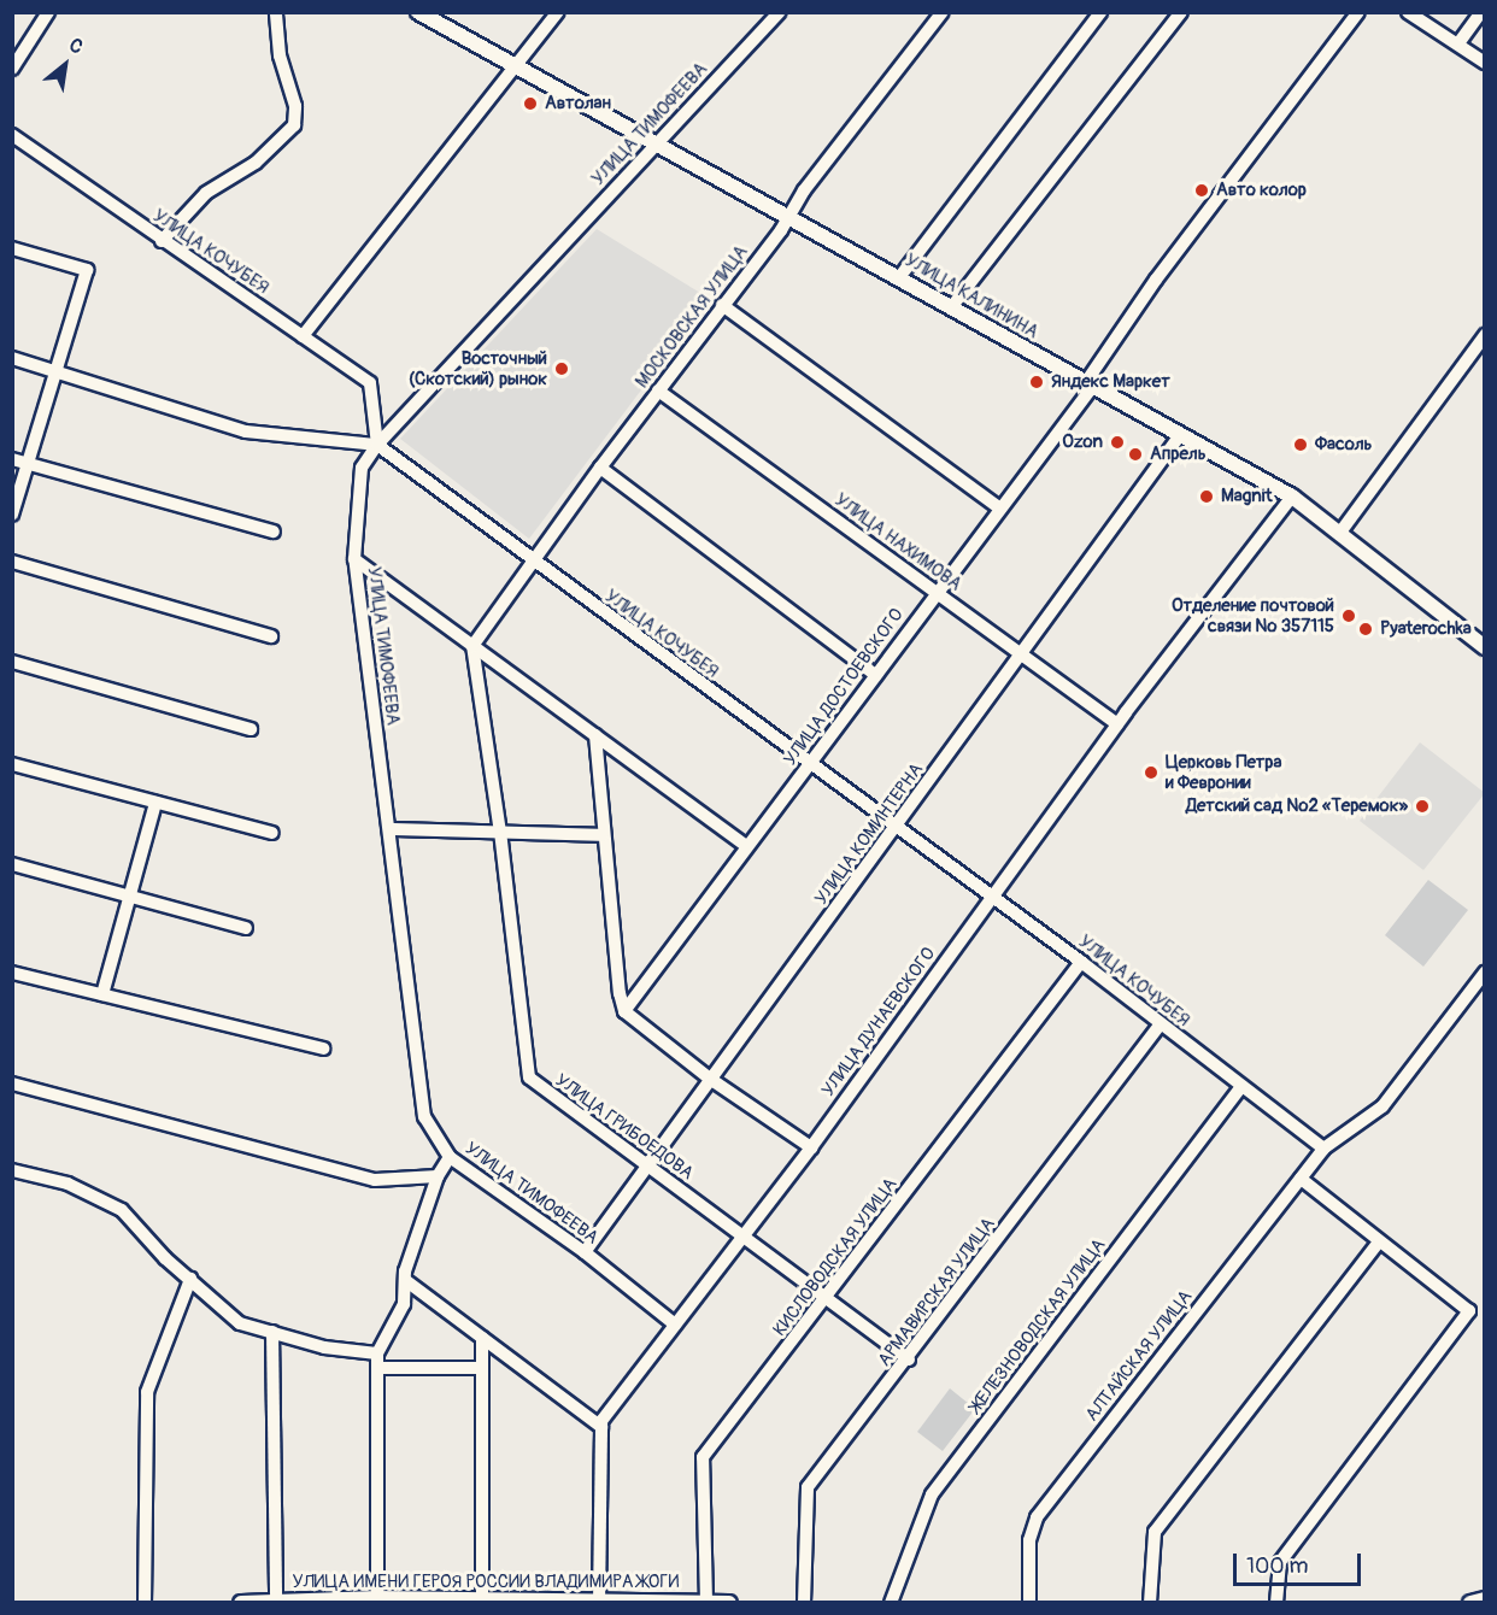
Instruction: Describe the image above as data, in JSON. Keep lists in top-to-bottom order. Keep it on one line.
{"streets":{"main road":["УЛИЦА КАЛИНИНА","УЛИЦА ИМЕНИ ГЕРОЯ РОССИИ ВЛАДИМИРА ЖОГИ"],"street":["УЛИЦА ТИМОФЕЕВА","УЛИЦА КОЧУБЕЯ","МОСКОВСКАЯ УЛИЦА","УЛИЦА НАХИМОВА","УЛИЦА ДОСТОЕВСКОГО","УЛИЦА КОМИНТЕРНА","УЛИЦА ДУНАЕВСКОГО","УЛИЦА ГРИБОЕДОВА","КИСЛОВОДСКАЯ УЛИЦА","АРМАВИРСКАЯ УЛИЦА","ЖЕЛЕЗНОВОДСКАЯ УЛИЦА","АЛТАЙСКАЯ УЛИЦА"]},"crossings":[["УЛИЦА ТИМОФЕЕВА","УЛИЦА КОЧУБЕЯ"],["УЛИЦА ТИМОФЕЕВА","УЛИЦА КАЛИНИНА"],["УЛИЦА ТИМОФЕЕВА","УЛИЦА КОМИНТЕРНА"],["УЛИЦА ТИМОФЕЕВА","УЛИЦА ДУНАЕВСКОГО"],["УЛИЦА КОЧУБЕЯ","МОСКОВСКАЯ УЛИЦА"],["УЛИЦА КОЧУБЕЯ","УЛИЦА ДОСТОЕВСКОГО"],["УЛИЦА КОЧУБЕЯ","УЛИЦА КОМИНТЕРНА"],["УЛИЦА КОЧУБЕЯ","УЛИЦА ДУНАЕВСКОГО"],["УЛИЦА КОЧУБЕЯ","КИСЛОВОДСКАЯ УЛИЦА"],["УЛИЦА КОЧУБЕЯ","АРМАВИРСКАЯ УЛИЦА"],["УЛИЦА КОЧУБЕЯ","ЖЕЛЕЗНОВОДСКАЯ УЛИЦА"],["УЛИЦА КОЧУБЕЯ","АЛТАЙСКАЯ УЛИЦА"],["УЛИЦА КАЛИНИНА","МОСКОВСКАЯ УЛИЦА"],["УЛИЦА КАЛИНИНА","УЛИЦА ДОСТОЕВСКОГО"],["УЛИЦА КАЛИНИНА","УЛИЦА КОМИНТЕРНА"],["УЛИЦА КАЛИНИНА","УЛИЦА ДУНАЕВСКОГО"],["МОСКОВСКАЯ УЛИЦА","УЛИЦА НАХИМОВА"],["МОСКОВСКАЯ УЛИЦА","УЛИЦА ГРИБОЕДОВА"],["УЛИЦА НАХИМОВА","УЛИЦА ДОСТОЕВСКОГО"],["УЛИЦА НАХИМОВА","УЛИЦА КОМИНТЕРНА"],["УЛИЦА НАХИМОВА","УЛИЦА ДУНАЕВСКОГО"],["УЛИЦА КОМИНТЕРНА","УЛИЦА ГРИБОЕДОВА"],["УЛИЦА ДУНАЕВСКОГО","УЛИЦА ГРИБОЕДОВА"],["УЛИЦА ГРИБОЕДОВА","КИСЛОВОДСКАЯ УЛИЦА"],["УЛИЦА ГРИБОЕДОВА","АРМАВИРСКАЯ УЛИЦА"],["КИСЛОВОДСКАЯ УЛИЦА","УЛИЦА ИМЕНИ ГЕРОЯ РОССИИ ВЛАДИМИРА ЖОГИ"]],"places":["Автолан","Авто колор","Восточный (Скотский) рынок","Яндекс Маркет","Ozon","Фасоль","Апрель","Magnit","Отделение почтовой связи № 357115","Pyaterochka","Церковь Петра и Февронии","Детский сад №2 «Теремок»"],"scale_bar":"100 m","north":"top right"}
